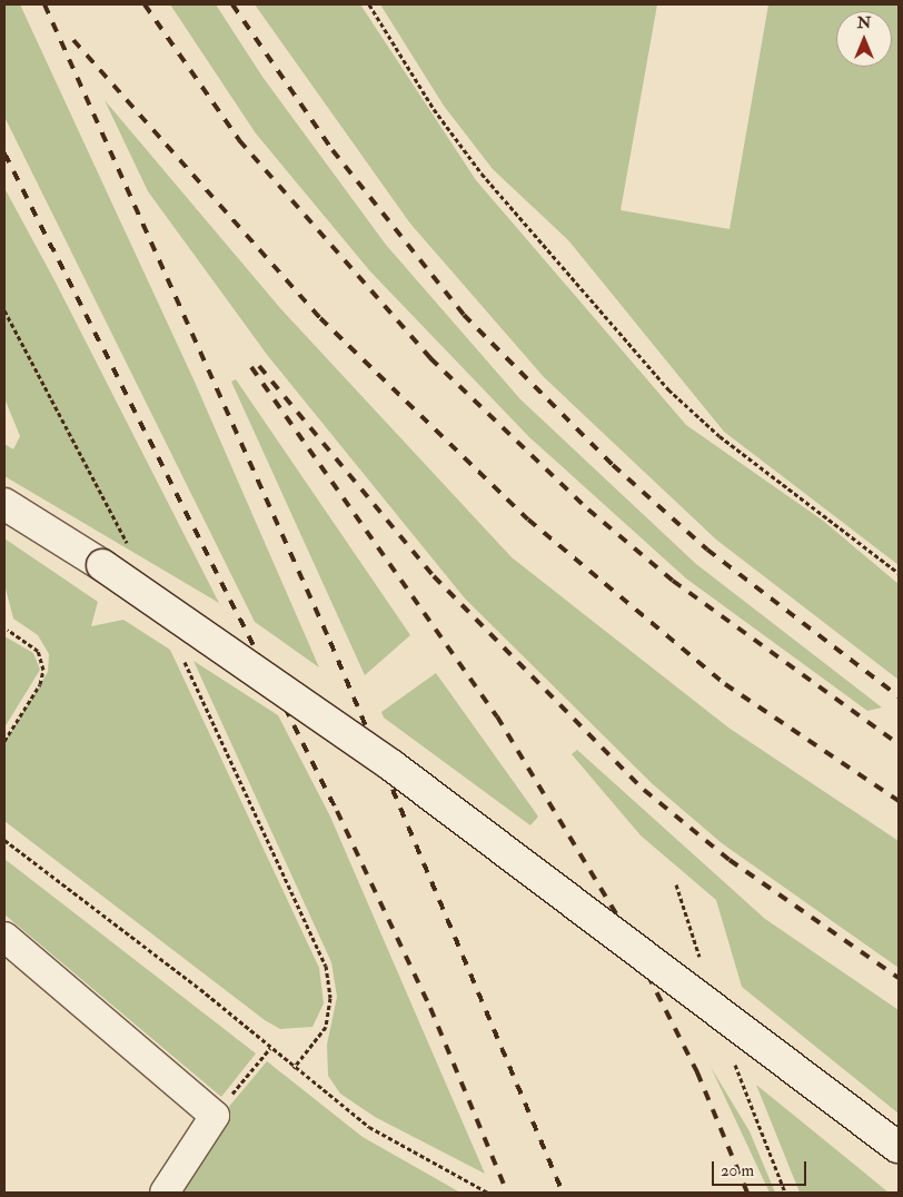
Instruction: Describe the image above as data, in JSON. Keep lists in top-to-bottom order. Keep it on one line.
{"scale_bar":"20 m","north":"top"}
